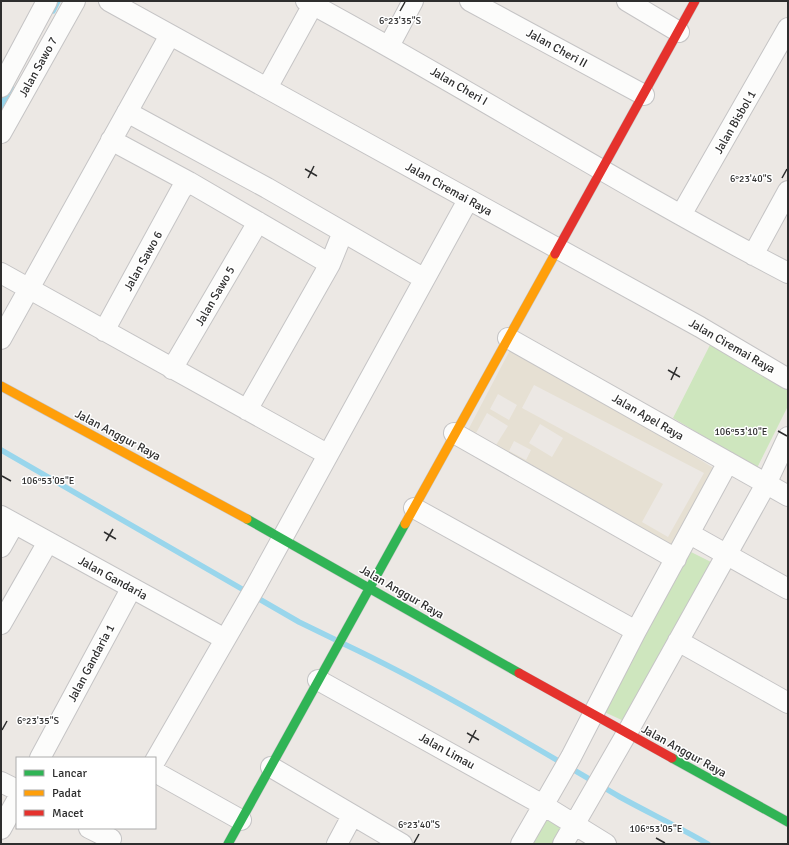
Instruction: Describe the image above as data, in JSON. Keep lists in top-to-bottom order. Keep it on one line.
{"streets":{"street":["Jalan Cheri II","Jalan Sawo 7","Jalan Cheri I","Jalan Bisbol 1","Jalan Ciremai Raya","Jalan Sawo 6","Jalan Sawo 5","Jalan Apel Raya","Jalan Anggur Raya","Jalan Gandaria","Jalan Gandaria 1","Jalan Limau"]},"crossings":[["Jalan Cheri I","Jalan Bisbol 1"],["Jalan Gandaria","Jalan Gandaria 1"]],"legend":["Lancar","Padat","Macet"],"coordinates":["6°23'35\"S","6°23'40\"S","106°53'10\"E","106°53'05\"E"]}
